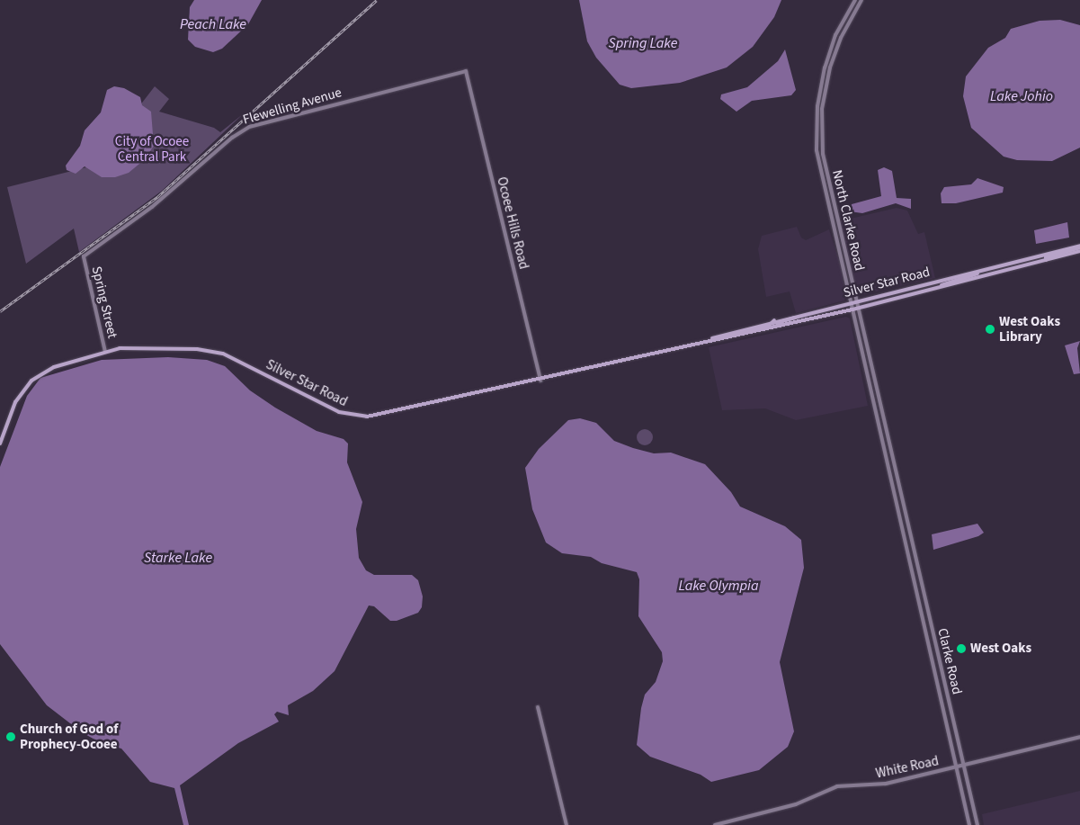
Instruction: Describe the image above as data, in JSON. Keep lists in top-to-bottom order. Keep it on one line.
{"streets":{"main road":["Silver Star Road"],"street":["Flewelling Avenue","North Clarke Road","Ocoee Hills Road","Spring Street","Clarke Road","White Road"]},"crossings":[["Flewelling Avenue","Ocoee Hills Road"],["Flewelling Avenue","Spring Street"],["North Clarke Road","Silver Star Road"],["North Clarke Road","Clarke Road"],["Ocoee Hills Road","Silver Star Road"],["Silver Star Road","Spring Street"],["Clarke Road","White Road"]],"water":["Peach Lake","Spring Lake","Lake Johio","Starke Lake","Lake Olympia"],"parks":["City of Ocoee Central Park"],"places":["West Oaks Library","West Oaks","Church of God of Prophecy-Ocoee"]}
